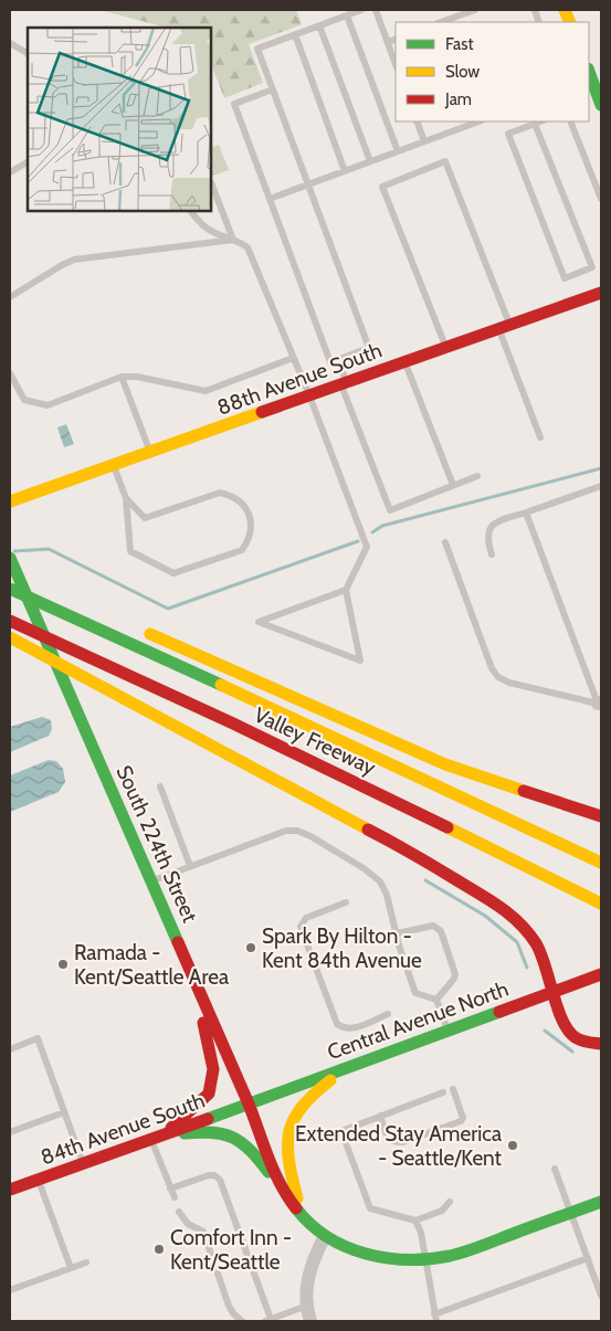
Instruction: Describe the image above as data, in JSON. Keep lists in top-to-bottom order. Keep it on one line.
{"streets":{"main road":["88th Avenue South","Valley Freeway","South 224th Street","Central Avenue North","84th Avenue South"]},"crossings":[["South 224th Street","Central Avenue North"],["South 224th Street","84th Avenue South"],["Central Avenue North","84th Avenue South"]],"places":["Spark By Hilton - Kent 84th Avenue","Ramada - Kent/Seattle Area","Extended Stay America - Seattle/Kent","Comfort Inn - Kent/Seattle"],"legend":["Fast","Slow","Jam"]}
